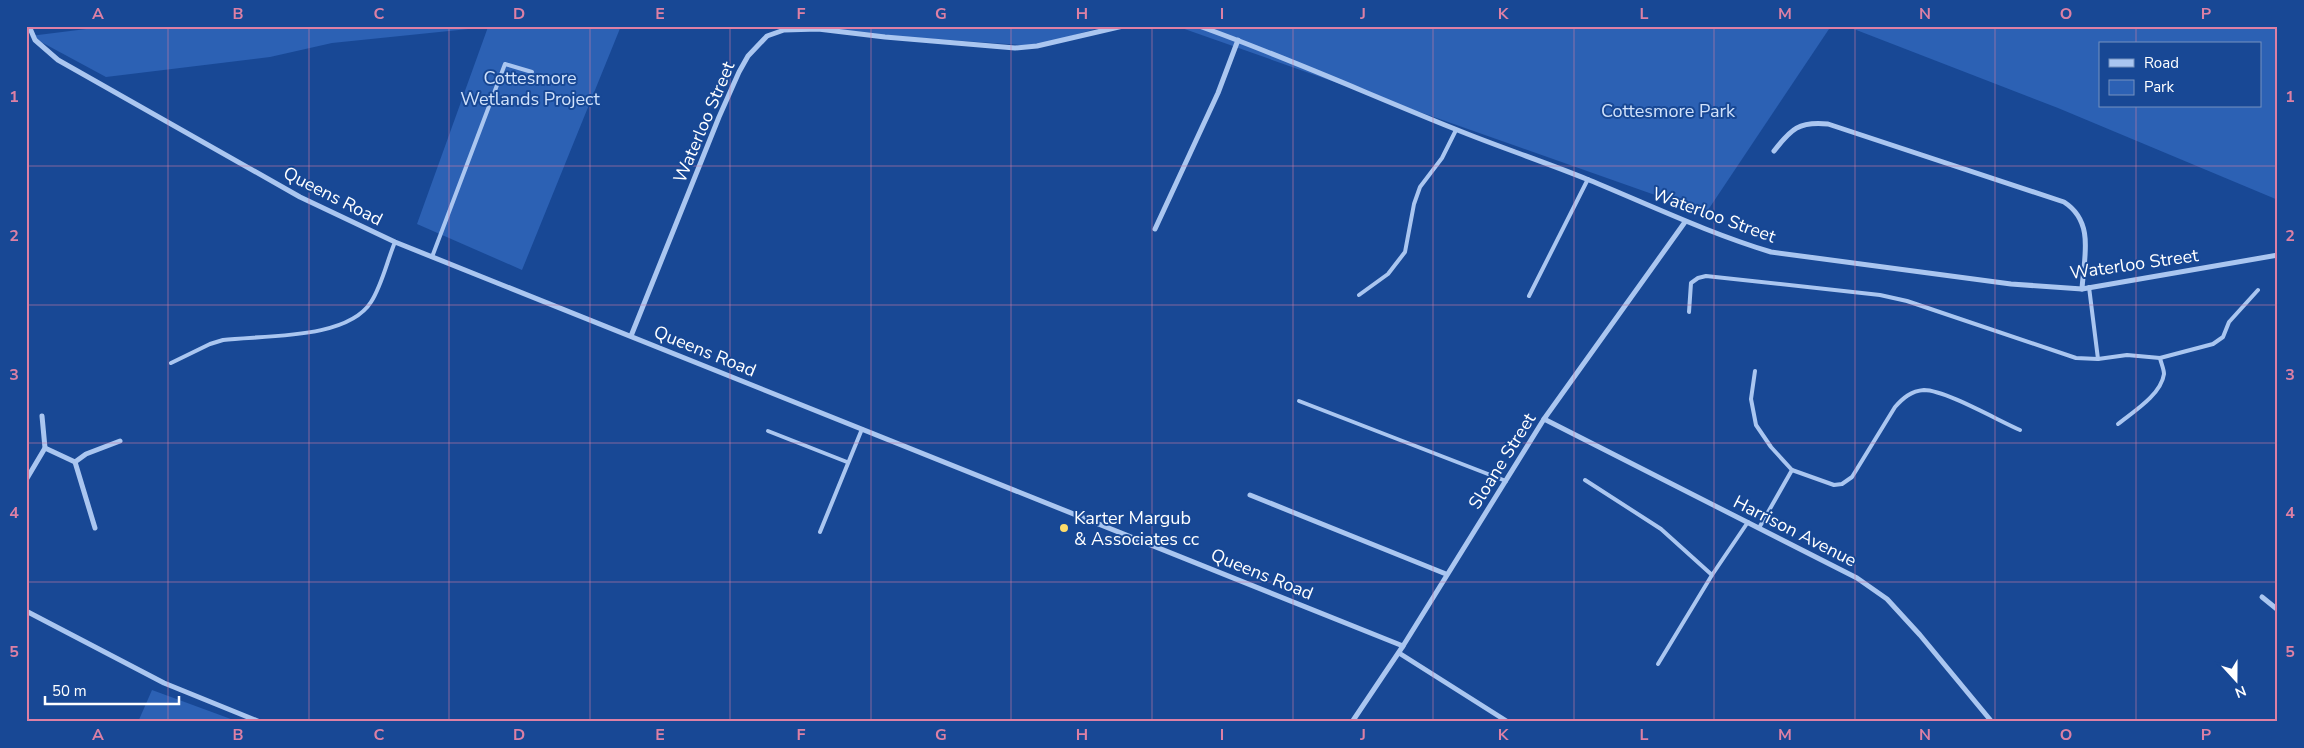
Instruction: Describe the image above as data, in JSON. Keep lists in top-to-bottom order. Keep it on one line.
{"streets":{"street":["Waterloo Street","Queens Road","Sloane Street","Harrison Avenue"]},"crossings":[["Waterloo Street","Queens Road"],["Waterloo Street","Sloane Street"],["Queens Road","Sloane Street"],["Sloane Street","Harrison Avenue"]],"parks":["Cottesmore Wetlands Project","Cottesmore Park"],"places":["Karter Margub & Associates cc"],"legend":["Road","Park"],"scale_bar":"50 m","north":"bottom","grid":{"columns":["A","B","C","D","E","F","G","H","I","J","K","L","M","N","O","P"],"rows":["1","2","3","4","5"]}}
